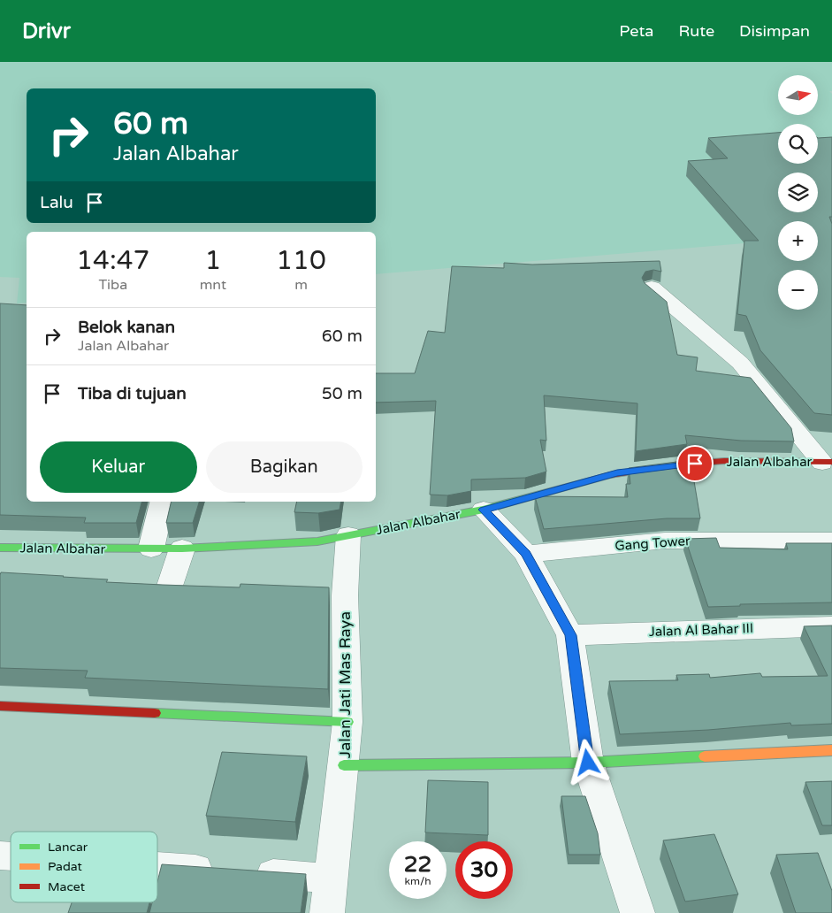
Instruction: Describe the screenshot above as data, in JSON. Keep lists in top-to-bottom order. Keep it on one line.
{"streets":{"street":["Jalan Albahar","Gang Tower","Jalan Al Bahar III","Jalan Jati Mas Raya"]},"crossings":[["Jalan Albahar","Jalan Jati Mas Raya"]],"legend":["Lancar","Padat","Macet"],"north":"right","page":{"header":"Drivr","nav":["Peta","Rute","Disimpan"],"map_buttons":["+","−"],"turn":["60 m","Jalan Albahar"],"then":"Lalu","eta":["14:47","Tiba","1","mnt","110","m"],"list":[{"name":"Belok kanan","note":"Jalan Albahar","value":"60 m"},{"name":"Tiba di tujuan","value":"50 m"}],"buttons":["Keluar","Bagikan"],"speed":"22 km/h","limit":"30"}}
